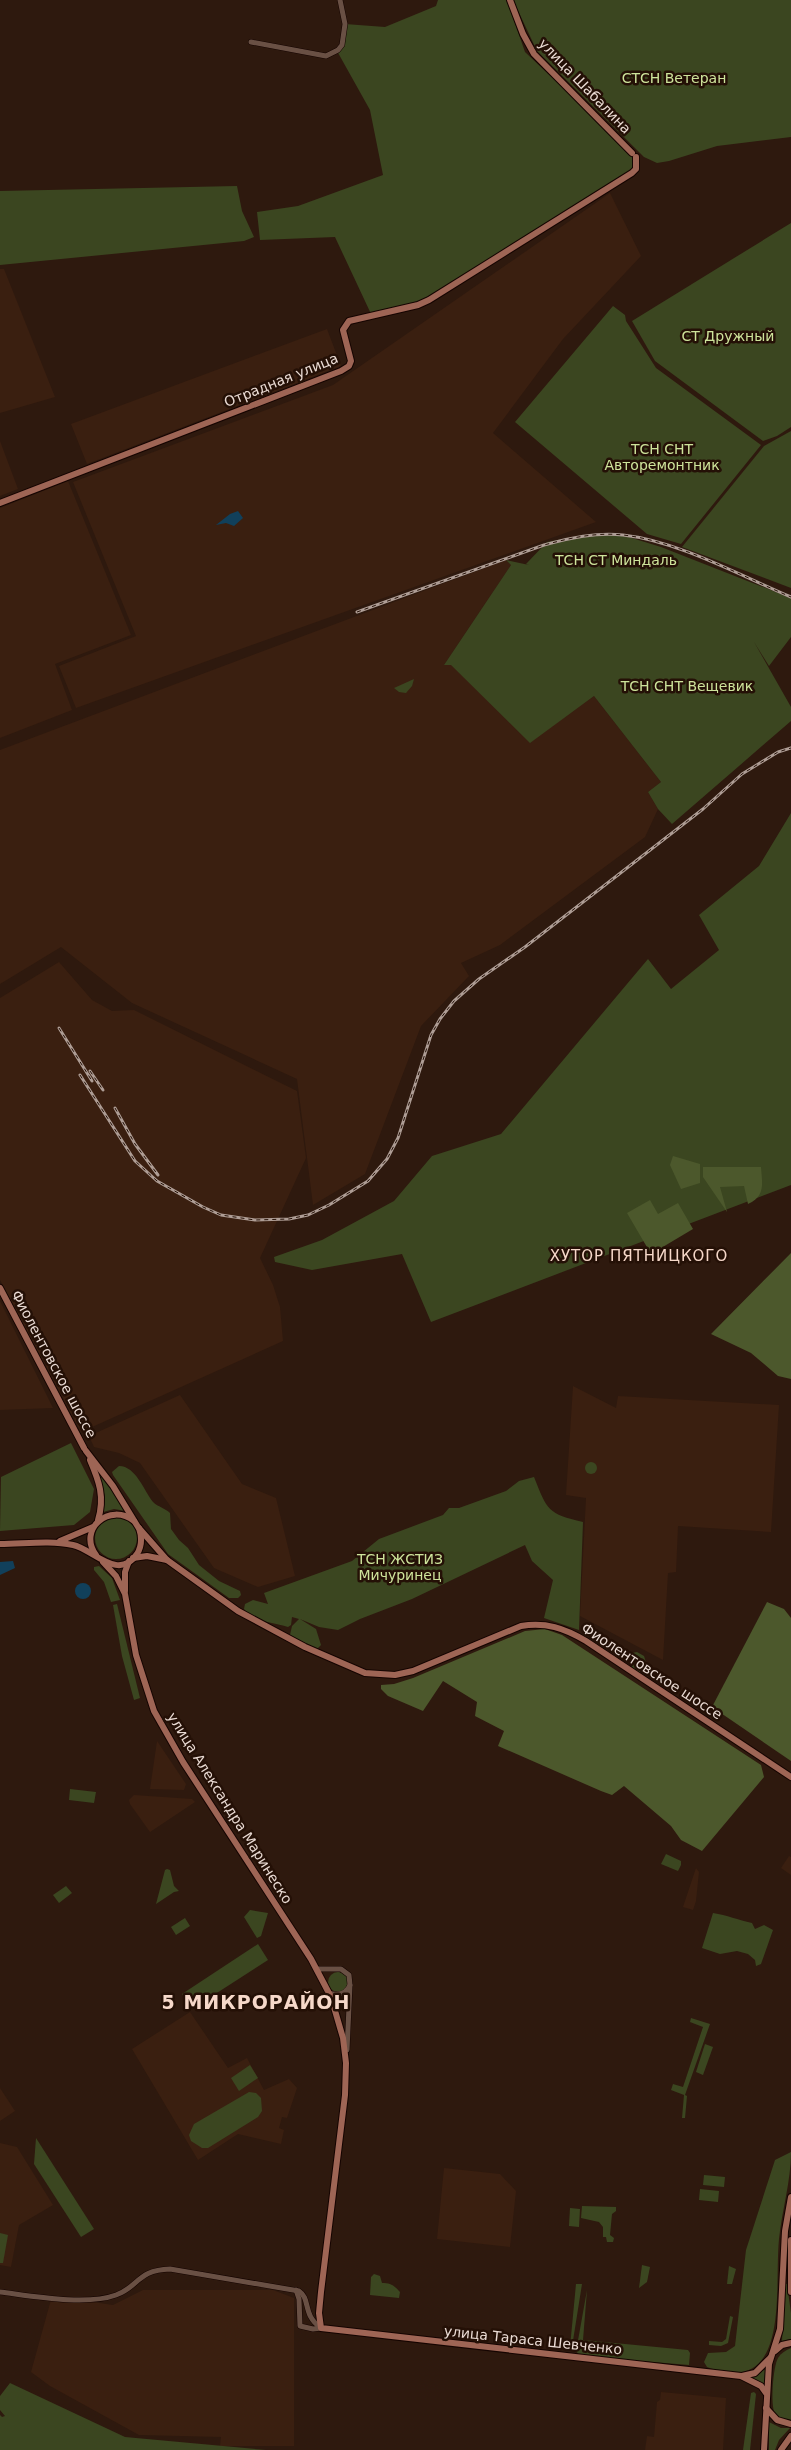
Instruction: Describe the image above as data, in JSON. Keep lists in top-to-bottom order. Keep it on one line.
{"streets":{"main road":["улица Шабалина","Отрадная улица","Фиолентовское шоссе","улица Александра Маринеско","улица Тараса Шевченко"]},"crossings":[["улица Шабалина","Отрадная улица"],["Фиолентовское шоссе","улица Александра Маринеско"],["улица Александра Маринеско","улица Тараса Шевченко"]],"districts":["ХУТОР ПЯТНИЦКОГО","5 МИКРОРАЙОН"],"parks":["СТСН Ветеран","СТ Дружный","ТСН СНТ Авторемонтник","ТСН СТ Миндаль","ТСН СНТ Вещевик","ТСН ЖСТИЗ Мичуринец"]}
